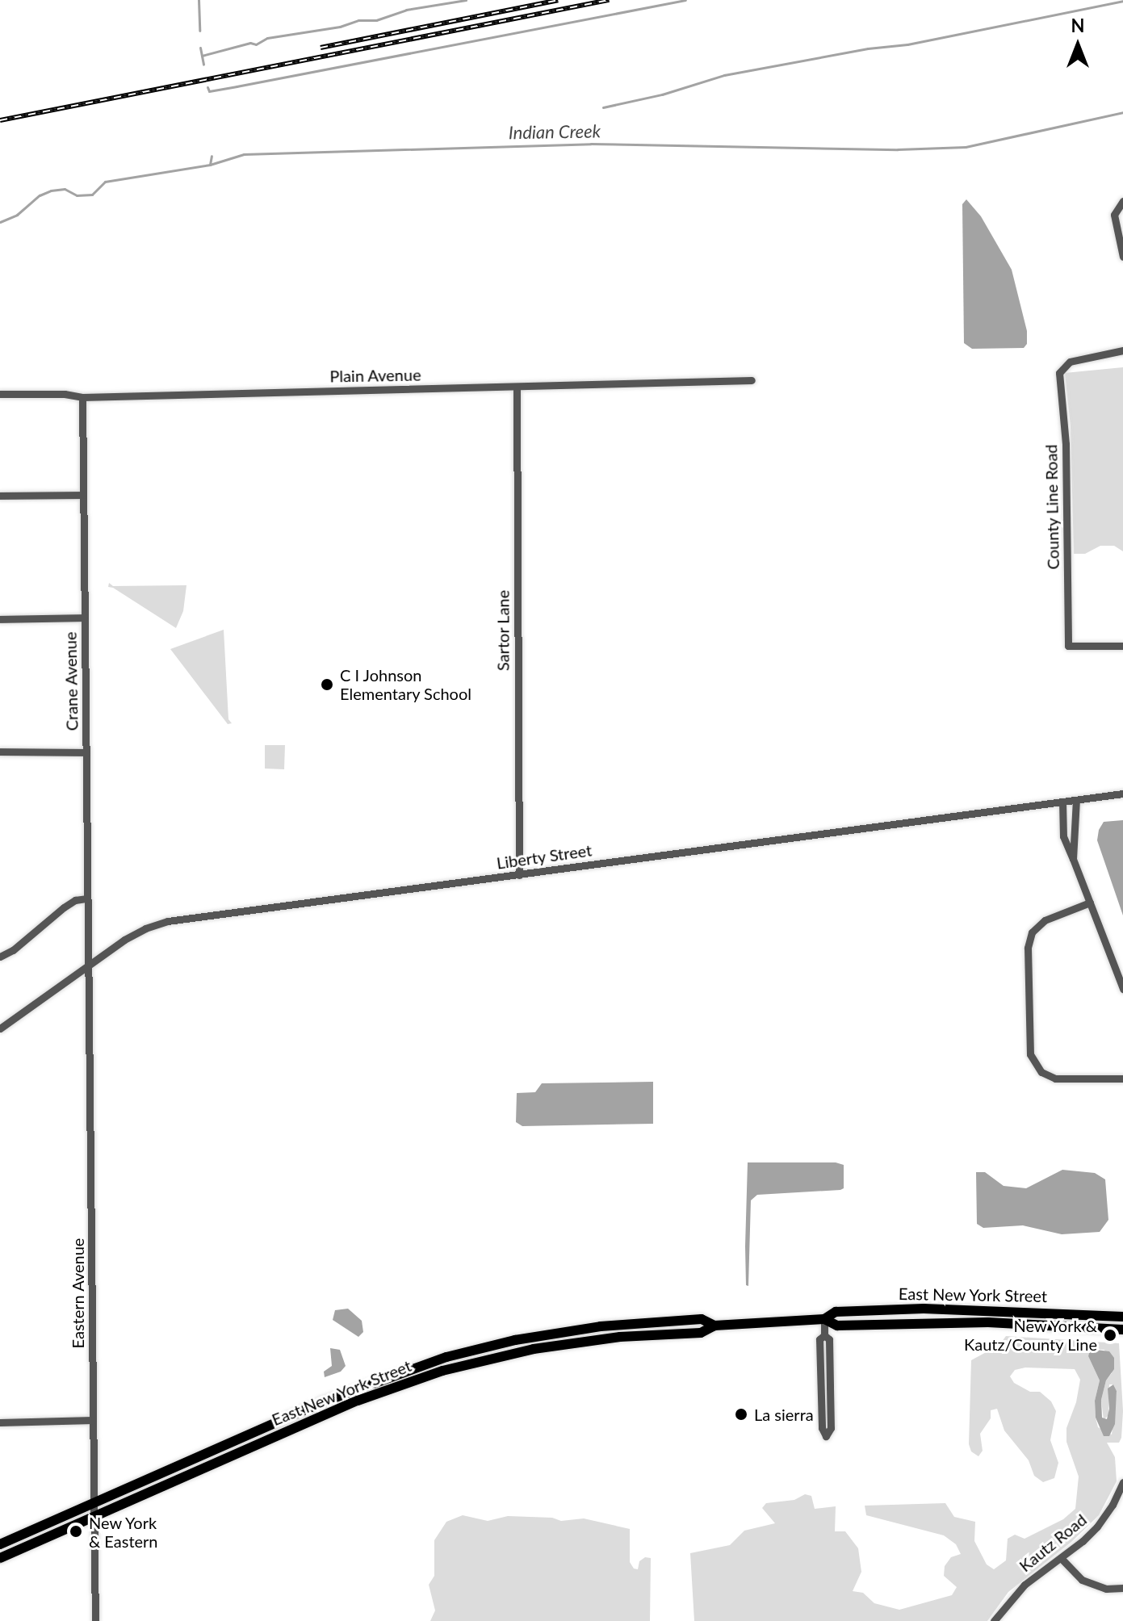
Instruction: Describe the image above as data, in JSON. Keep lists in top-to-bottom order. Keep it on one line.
{"streets":{"main road":["East New York Street"],"street":["Plain Avenue","County Line Road","Sartor Lane","Crane Avenue","Liberty Street","Eastern Avenue","Kautz Road"]},"crossings":[["Plain Avenue","Sartor Lane"],["Plain Avenue","Crane Avenue"],["Sartor Lane","Liberty Street"],["Crane Avenue","Liberty Street"],["Crane Avenue","Eastern Avenue"],["Liberty Street","Eastern Avenue"],["Eastern Avenue","East New York Street"]],"water":["Indian Creek"],"places":["C I Johnson Elementary School","New York & Kautz/County Line","La sierra","New York & Eastern"],"north":"top"}
